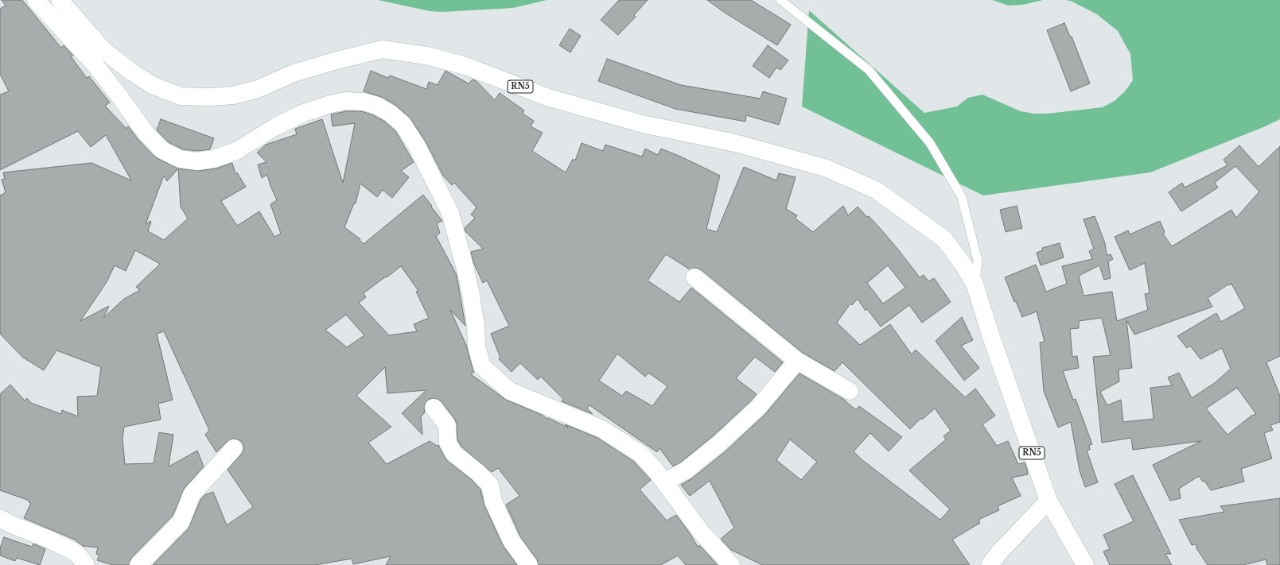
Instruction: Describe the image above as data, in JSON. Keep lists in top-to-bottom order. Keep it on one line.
{"streets":{"main road":["RN5"]}}
